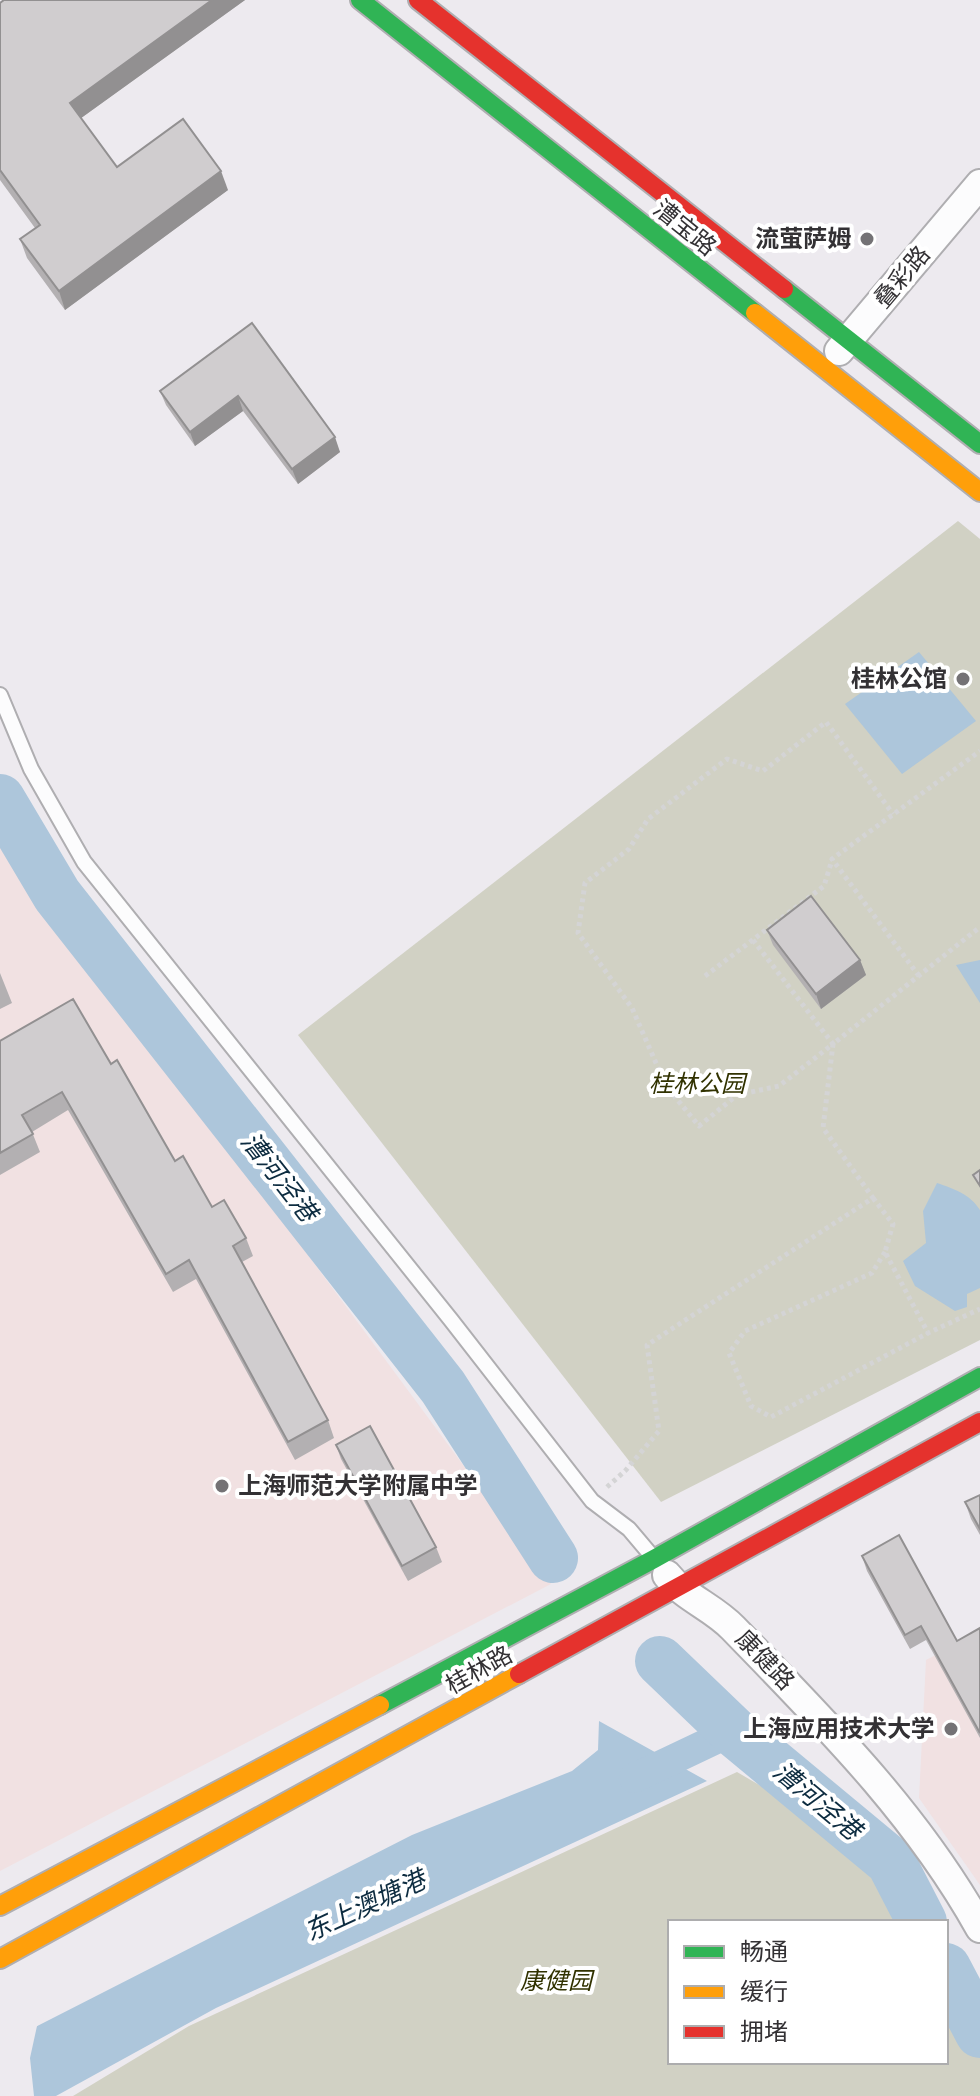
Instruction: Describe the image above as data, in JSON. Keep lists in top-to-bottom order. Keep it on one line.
{"streets":{"main road":["漕宝路","桂林路"],"street":["叠彩路","康健路"]},"crossings":[["漕宝路","叠彩路"],["康健路","桂林路"]],"water":["漕河泾港","东上澳塘港"],"parks":["桂林公园","康健园"],"places":["流萤萨姆","桂林公馆","上海师范大学附属中学","上海应用技术大学"],"legend":["畅通","缓行","拥堵"]}
